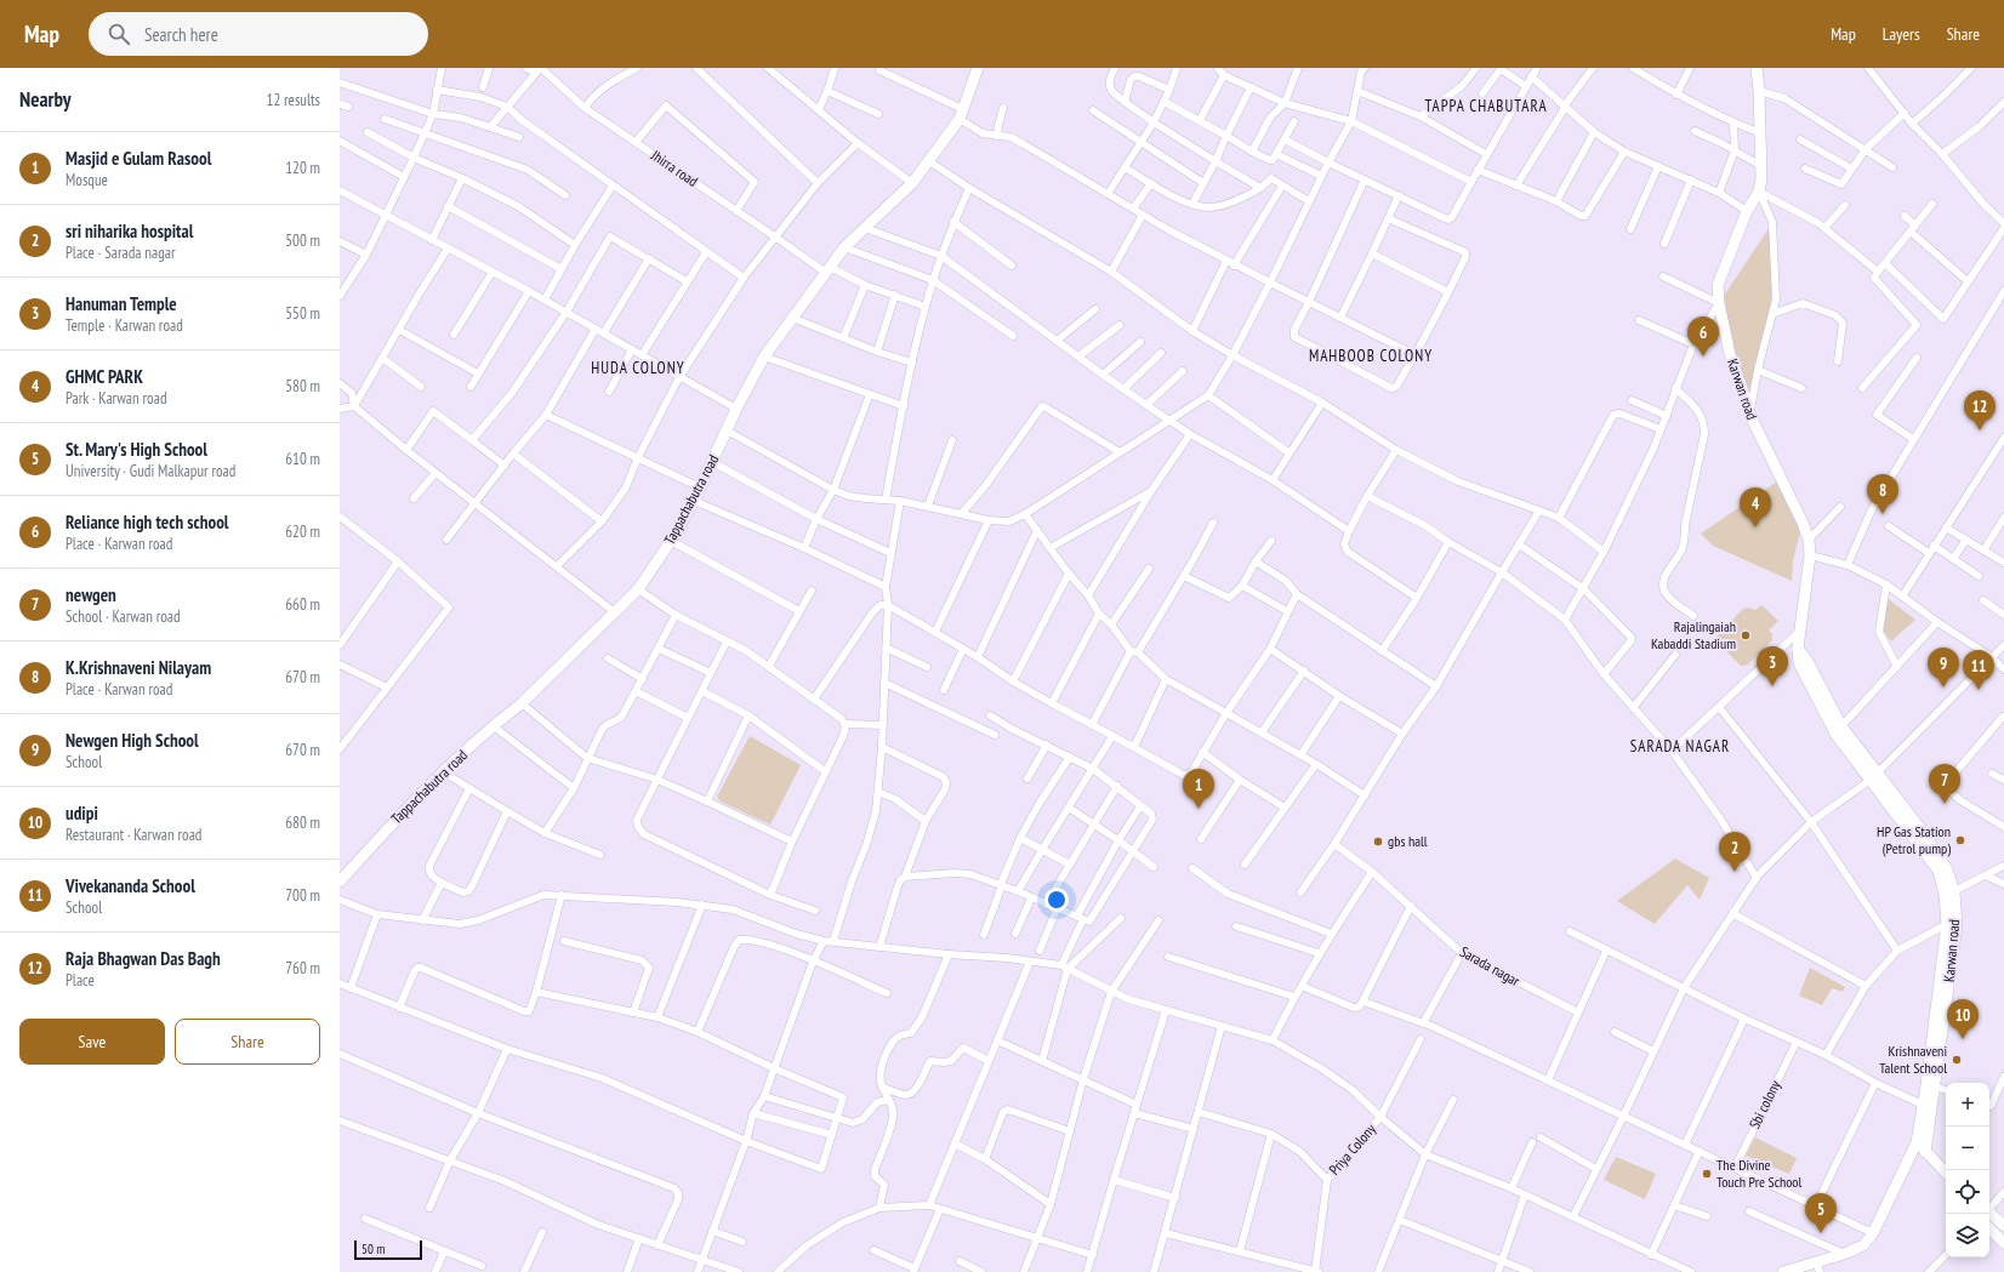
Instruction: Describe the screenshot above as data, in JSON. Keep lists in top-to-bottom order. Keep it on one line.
{"streets":{"street":["Jhirra road","Karwan road","Tappachabutra road","Sarada nagar","Sbi colony","Priya Colony"]},"crossings":[["Jhirra road","Tappachabutra road"]],"districts":["TAPPA CHABUTARA","MAHBOOB COLONY","HUDA COLONY","SARADA NAGAR"],"places":["Rajalingaiah Kabaddi Stadium","HP Gas Station (Petrol pump)","gbs hall","Krishnaveni Talent School","The Divine Touch Pre School"],"scale_bar":"50 m","page":{"header":"Map","search":"Search here","nav":["Map","Layers","Share"],"heading":["Nearby","12 results"],"list":[{"mark":"1","name":"Masjid e Gulam Rasool","note":"Mosque","value":"120 m"},{"mark":"2","name":"sri niharika hospital","note":"Place · Sarada nagar","value":"500 m"},{"mark":"3","name":"Hanuman Temple","note":"Temple · Karwan road","value":"550 m"},{"mark":"4","name":"GHMC PARK","note":"Park · Karwan road","value":"580 m"},{"mark":"5","name":"St. Mary's High School","note":"University · Gudi Malkapur road","value":"610 m"},{"mark":"6","name":"Reliance high tech school","note":"Place · Karwan road","value":"620 m"},{"mark":"7","name":"newgen","note":"School · Karwan road","value":"660 m"},{"mark":"8","name":"K.Krishnaveni Nilayam","note":"Place · Karwan road","value":"670 m"},{"mark":"9","name":"Newgen High School","note":"School","value":"670 m"},{"mark":"10","name":"udipi","note":"Restaurant · Karwan road","value":"680 m"},{"mark":"11","name":"Vivekananda School","note":"School","value":"700 m"},{"mark":"12","name":"Raja Bhagwan Das Bagh","note":"Place","value":"760 m"}],"pins":["6","12","8","4","3","9","11","7","1","2","10","5"],"buttons":["Save","Share"],"map_buttons":["+","−"],"scale":"50 m"}}
